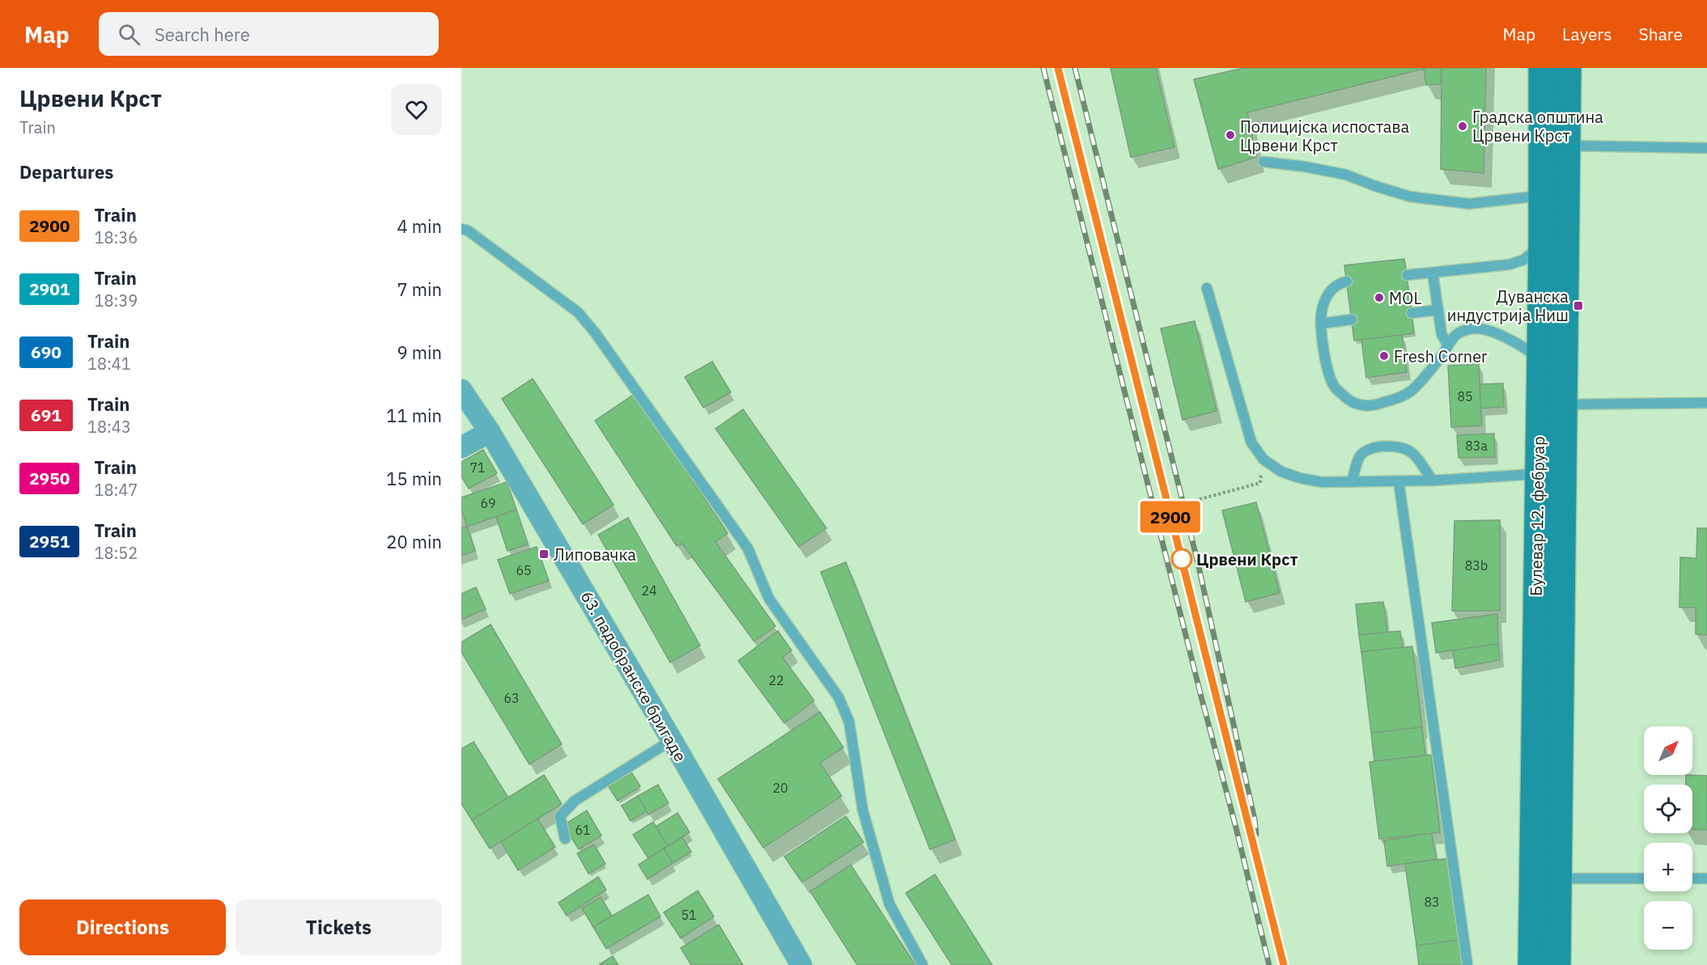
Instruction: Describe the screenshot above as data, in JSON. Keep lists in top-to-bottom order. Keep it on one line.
{"streets":{"main road":["Булевар 12. фебруар"],"street":["63. падобранске бригаде"]},"places":{"other":["Градска општина Црвени Крст","Полицијска испостава Црвени Крст","MOL","Fresh Corner","Црвени Крст"],"transit":["Дуванска индустрија Ниш","Липовачка"]},"house_numbers":["85","83a","71","69","83b","65","24","22","63","20","61","83","51"],"north":"top right","page":{"header":"Map","search":"Search here","nav":["Map","Layers","Share"],"heading":[["Црвени Крст","Train"],"Departures"],"on_map":"2900","list":[{"mark":"2900","name":"Train","note":"18:36","value":"4 min"},{"mark":"2901","name":"Train","note":"18:39","value":"7 min"},{"mark":"690","name":"Train","note":"18:41","value":"9 min"},{"mark":"691","name":"Train","note":"18:43","value":"11 min"},{"mark":"2950","name":"Train","note":"18:47","value":"15 min"},{"mark":"2951","name":"Train","note":"18:52","value":"20 min"}],"map_buttons":["+","−"],"buttons":["Directions","Tickets"]}}
